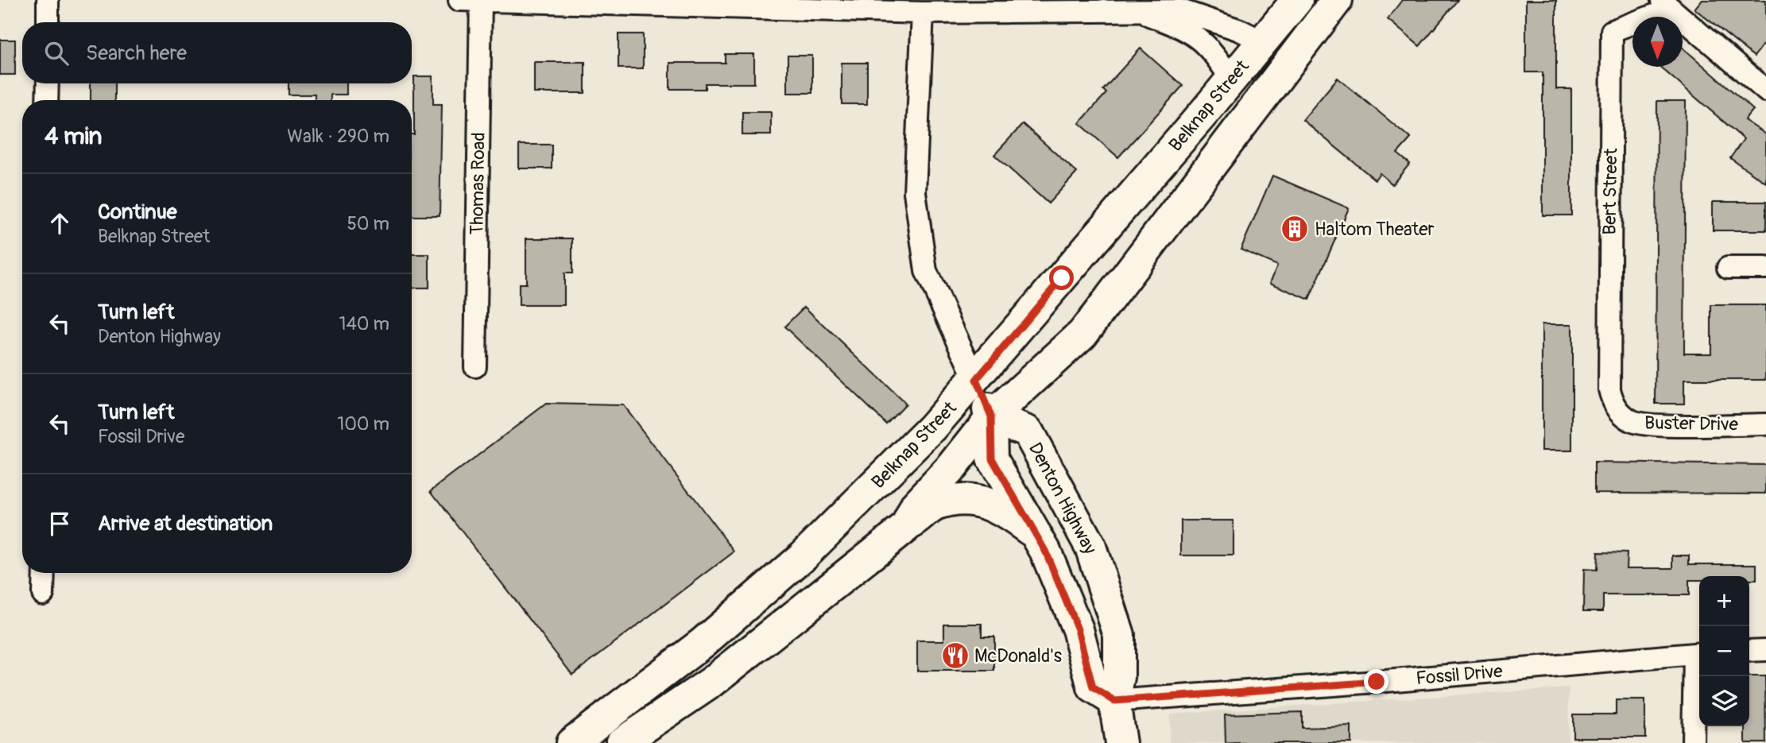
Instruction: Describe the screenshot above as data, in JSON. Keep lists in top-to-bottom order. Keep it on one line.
{"streets":{"main road":["Belknap Street","Denton Highway"],"street":["Thomas Road","Bert Street","Buster Drive","Fossil Drive"]},"crossings":[["Belknap Street","Denton Highway"],["Bert Street","Buster Drive"],["Denton Highway","Fossil Drive"]],"places":{"building":["Haltom Theater"],"restaurant":["McDonald's"]},"north":"bottom","page":{"search":"Search here","heading":["4 min","Walk · 290 m"],"list":[["Continue","Belknap Street","50 m"],["Turn left","Denton Highway","140 m"],["Turn left","Fossil Drive","100 m"],"Arrive at destination"],"map_buttons":["+","−"]}}
